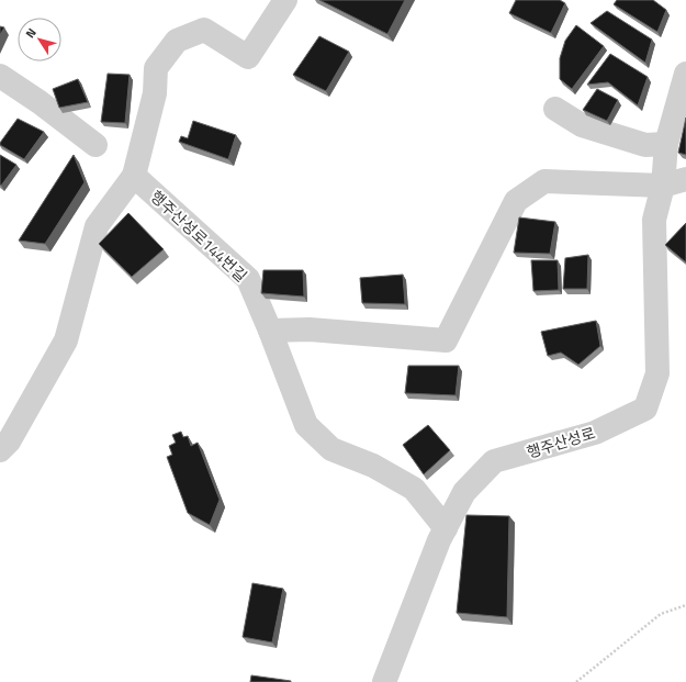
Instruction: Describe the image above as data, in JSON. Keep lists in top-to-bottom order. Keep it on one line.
{"streets":{"street":["행주산성로144번길","행주산성로"]},"crossings":[["행주산성로144번길","행주산성로"]],"north":"top left"}
